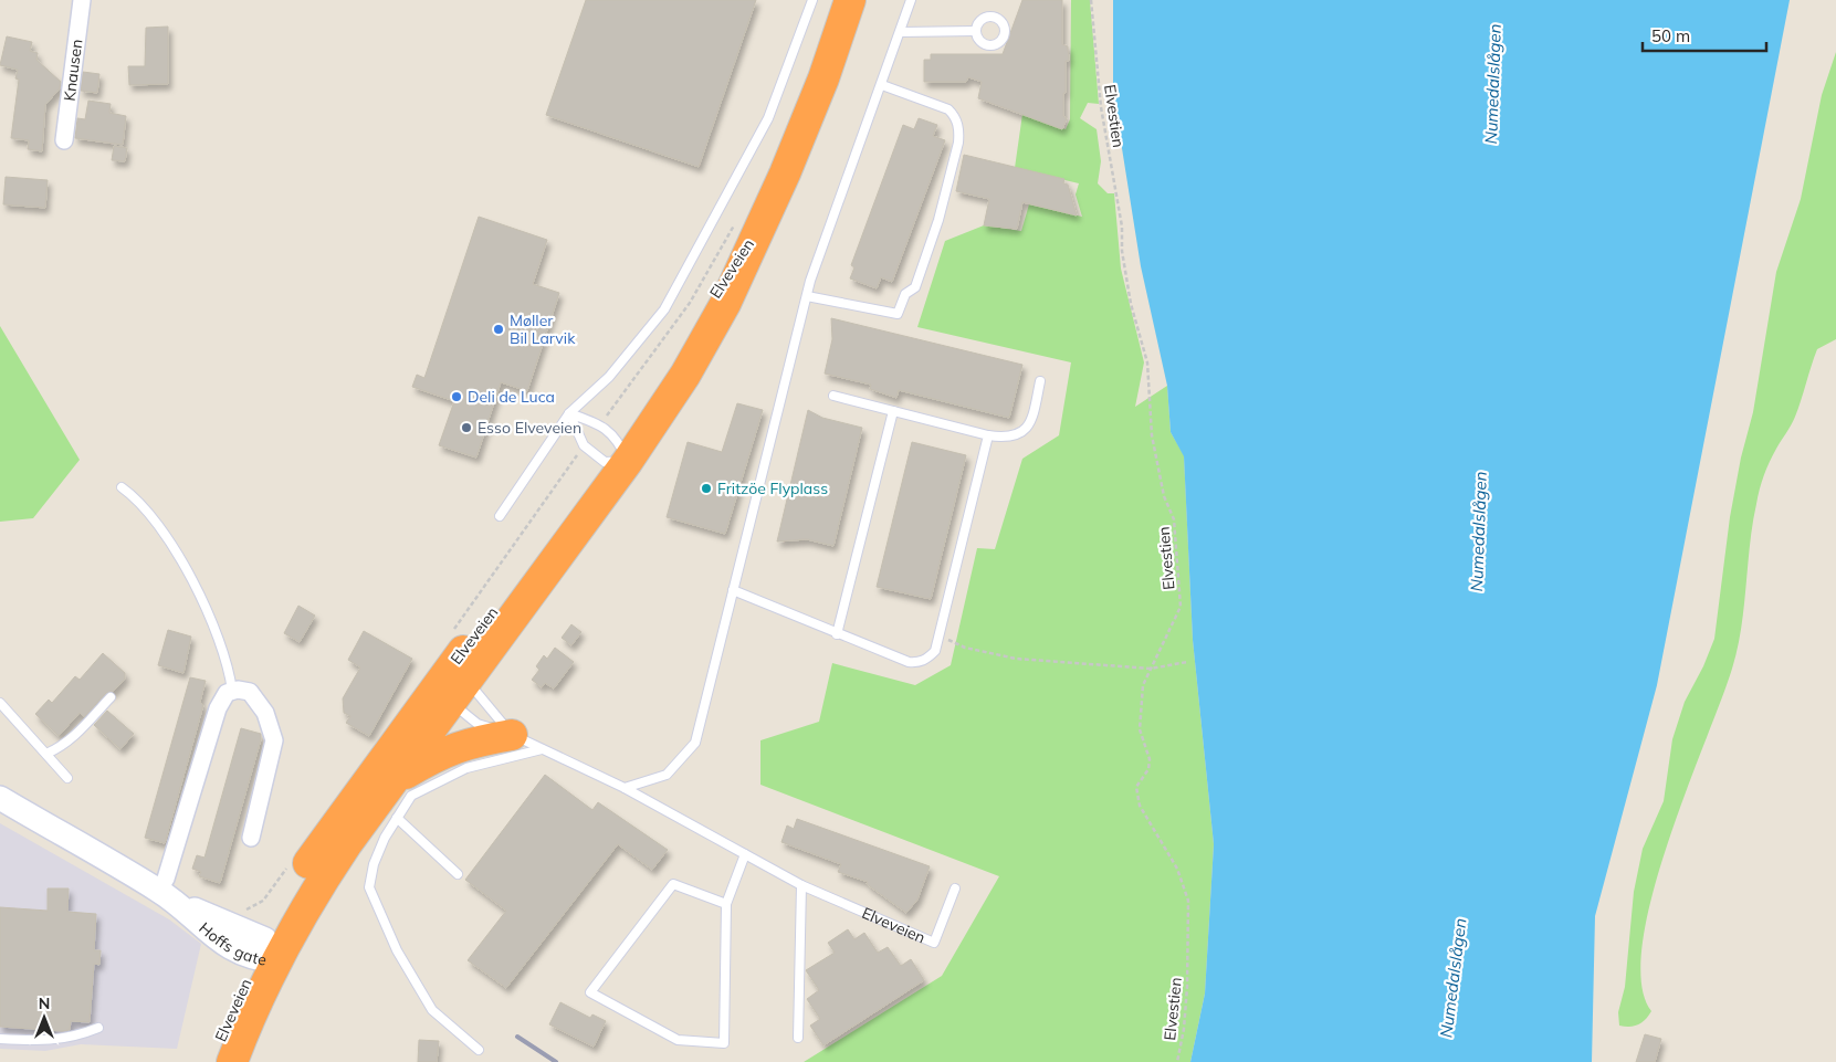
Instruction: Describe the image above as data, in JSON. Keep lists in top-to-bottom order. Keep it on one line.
{"streets":{"highway":["Elveveien"],"main road":["Hoffs gate"],"street":["Knausen"],"path":["Elvestien"]},"crossings":[["Elveveien","Hoffs gate"]],"water":["Numedalslågen"],"places":["Møller Bil Larvik","Deli de Luca","Esso Elveveien","Fritzöe Flyplass"],"scale_bar":"50 m","north":"top"}
